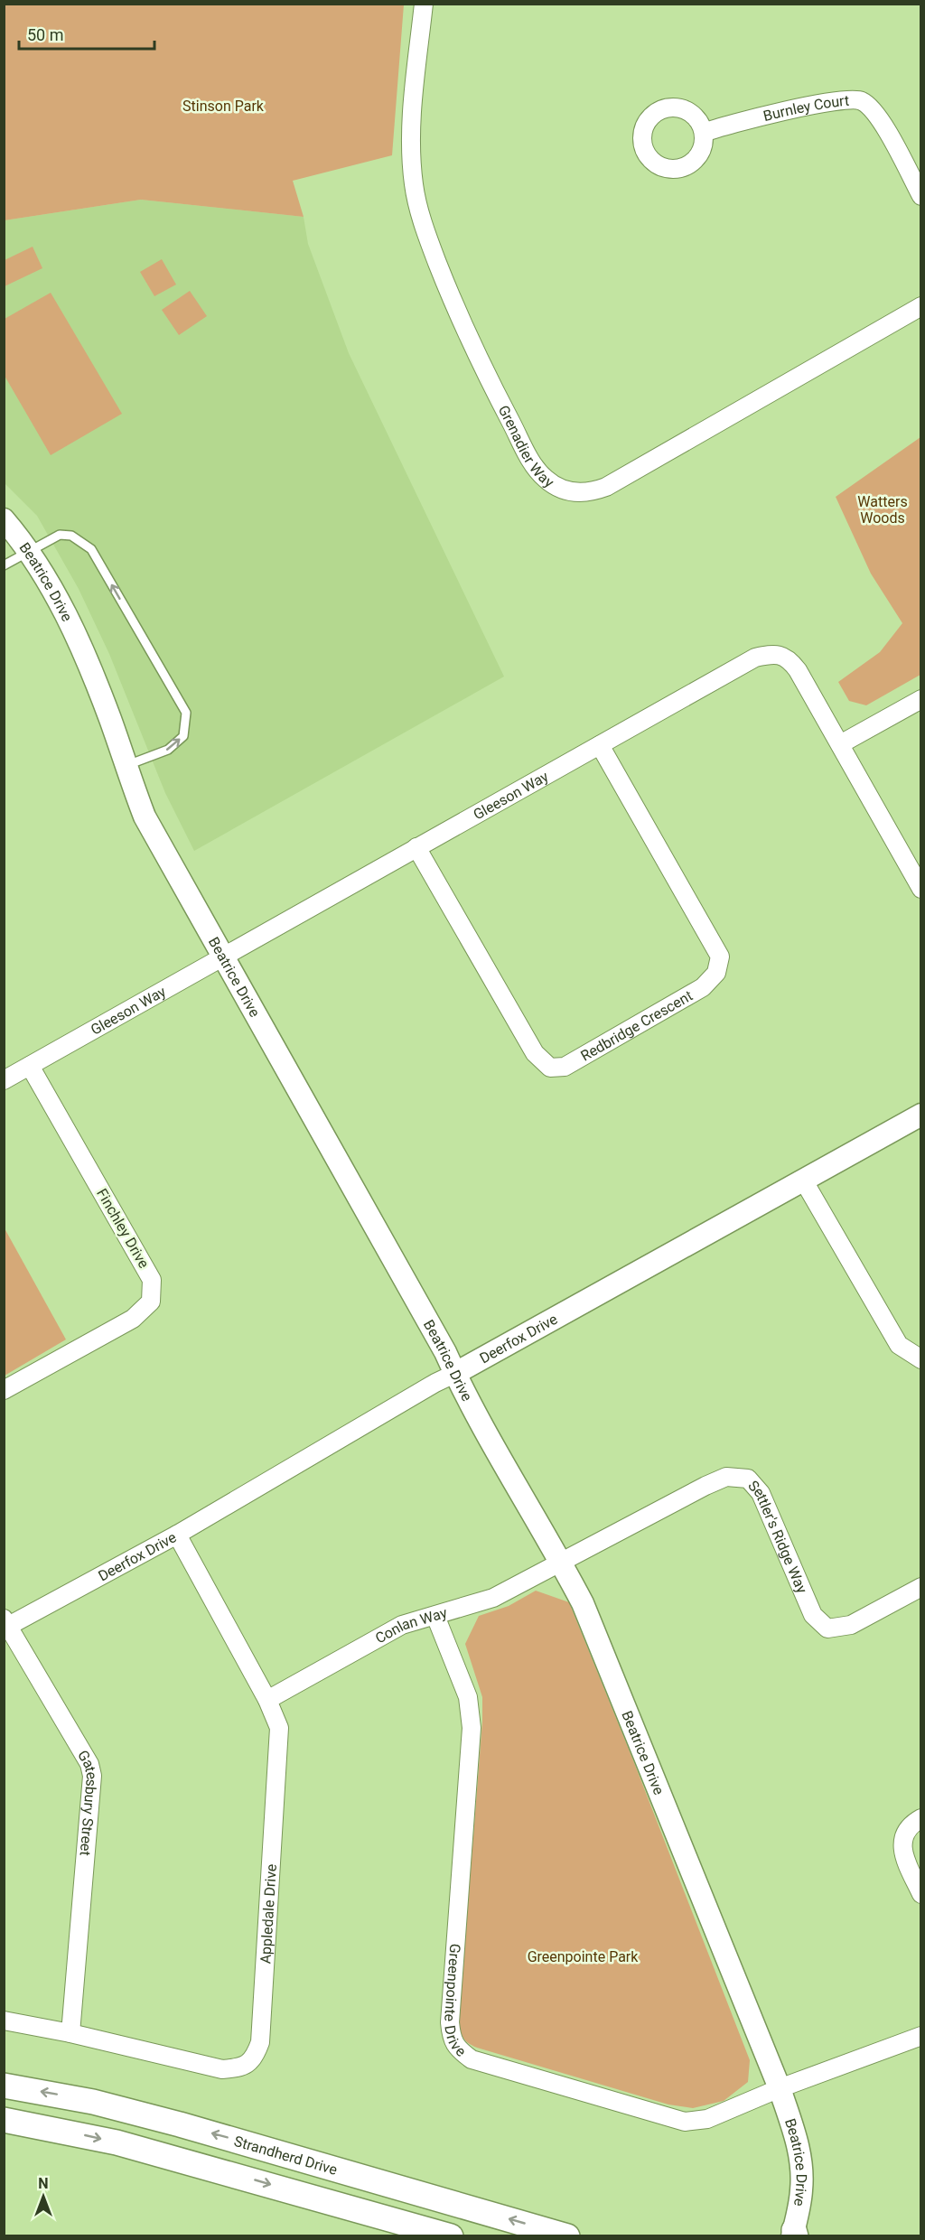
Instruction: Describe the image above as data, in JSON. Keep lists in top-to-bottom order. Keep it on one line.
{"streets":{"main road":["Strandherd Drive"],"street":["Burnley Court","Grenadier Way","Beatrice Drive","Gleeson Way","Redbridge Crescent","Finchley Drive","Deerfox Drive","Settler's Ridge Way","Conlan Way","Gatesbury Street","Appledale Drive","Greenpointe Drive"]},"crossings":[["Beatrice Drive","Gleeson Way"],["Beatrice Drive","Deerfox Drive"],["Beatrice Drive","Settler's Ridge Way"],["Beatrice Drive","Conlan Way"],["Beatrice Drive","Greenpointe Drive"],["Gleeson Way","Redbridge Crescent"],["Gleeson Way","Finchley Drive"],["Deerfox Drive","Gatesbury Street"],["Deerfox Drive","Appledale Drive"],["Settler's Ridge Way","Conlan Way"],["Conlan Way","Appledale Drive"],["Conlan Way","Greenpointe Drive"],["Gatesbury Street","Appledale Drive"]],"parks":["Stinson Park","Watters Woods","Greenpointe Park"],"scale_bar":"50 m","north":"top"}
